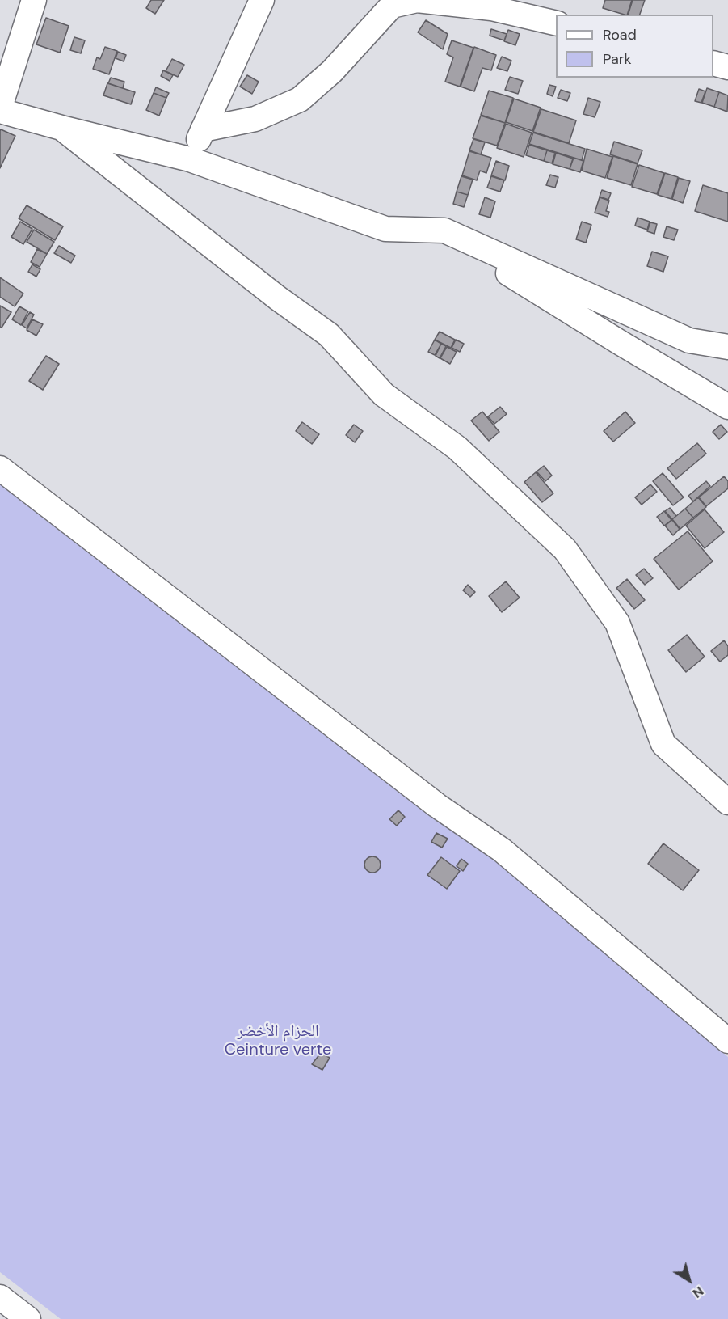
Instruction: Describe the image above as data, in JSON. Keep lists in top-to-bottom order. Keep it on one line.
{"parks":["الحزام الأخضر Ceinture verte"],"legend":["Road","Park"],"north":"bottom right"}
